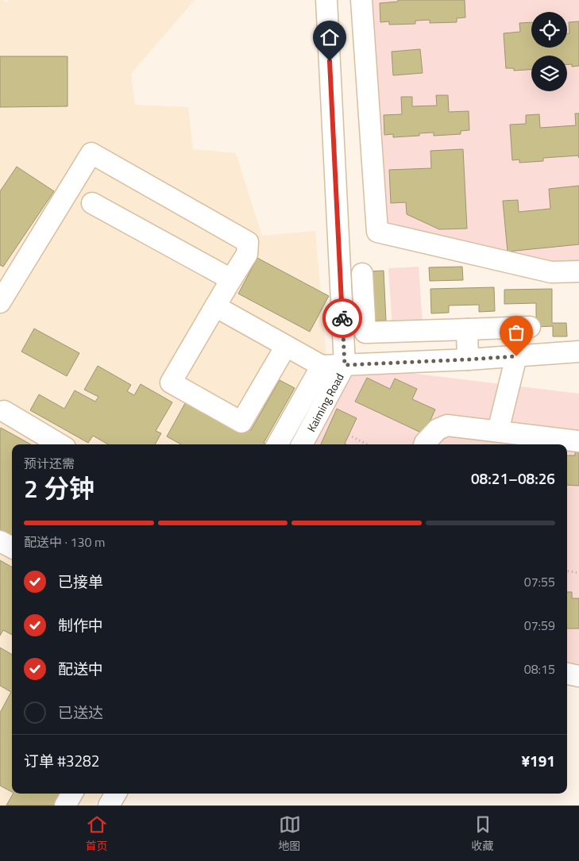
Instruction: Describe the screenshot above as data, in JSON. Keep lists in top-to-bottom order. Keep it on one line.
{"streets":{"street":["Kaiming Road"]},"page":{"heading":["2 分钟","预计还需","08:21–08:26"],"panel":["订单 #3282","¥191"],"bar":"配送中 · 130 m","list":[["已接单","07:55"],["制作中","07:59"],["配送中","08:15"],"已送达"],"tabs":["首页","地图","收藏"]}}
